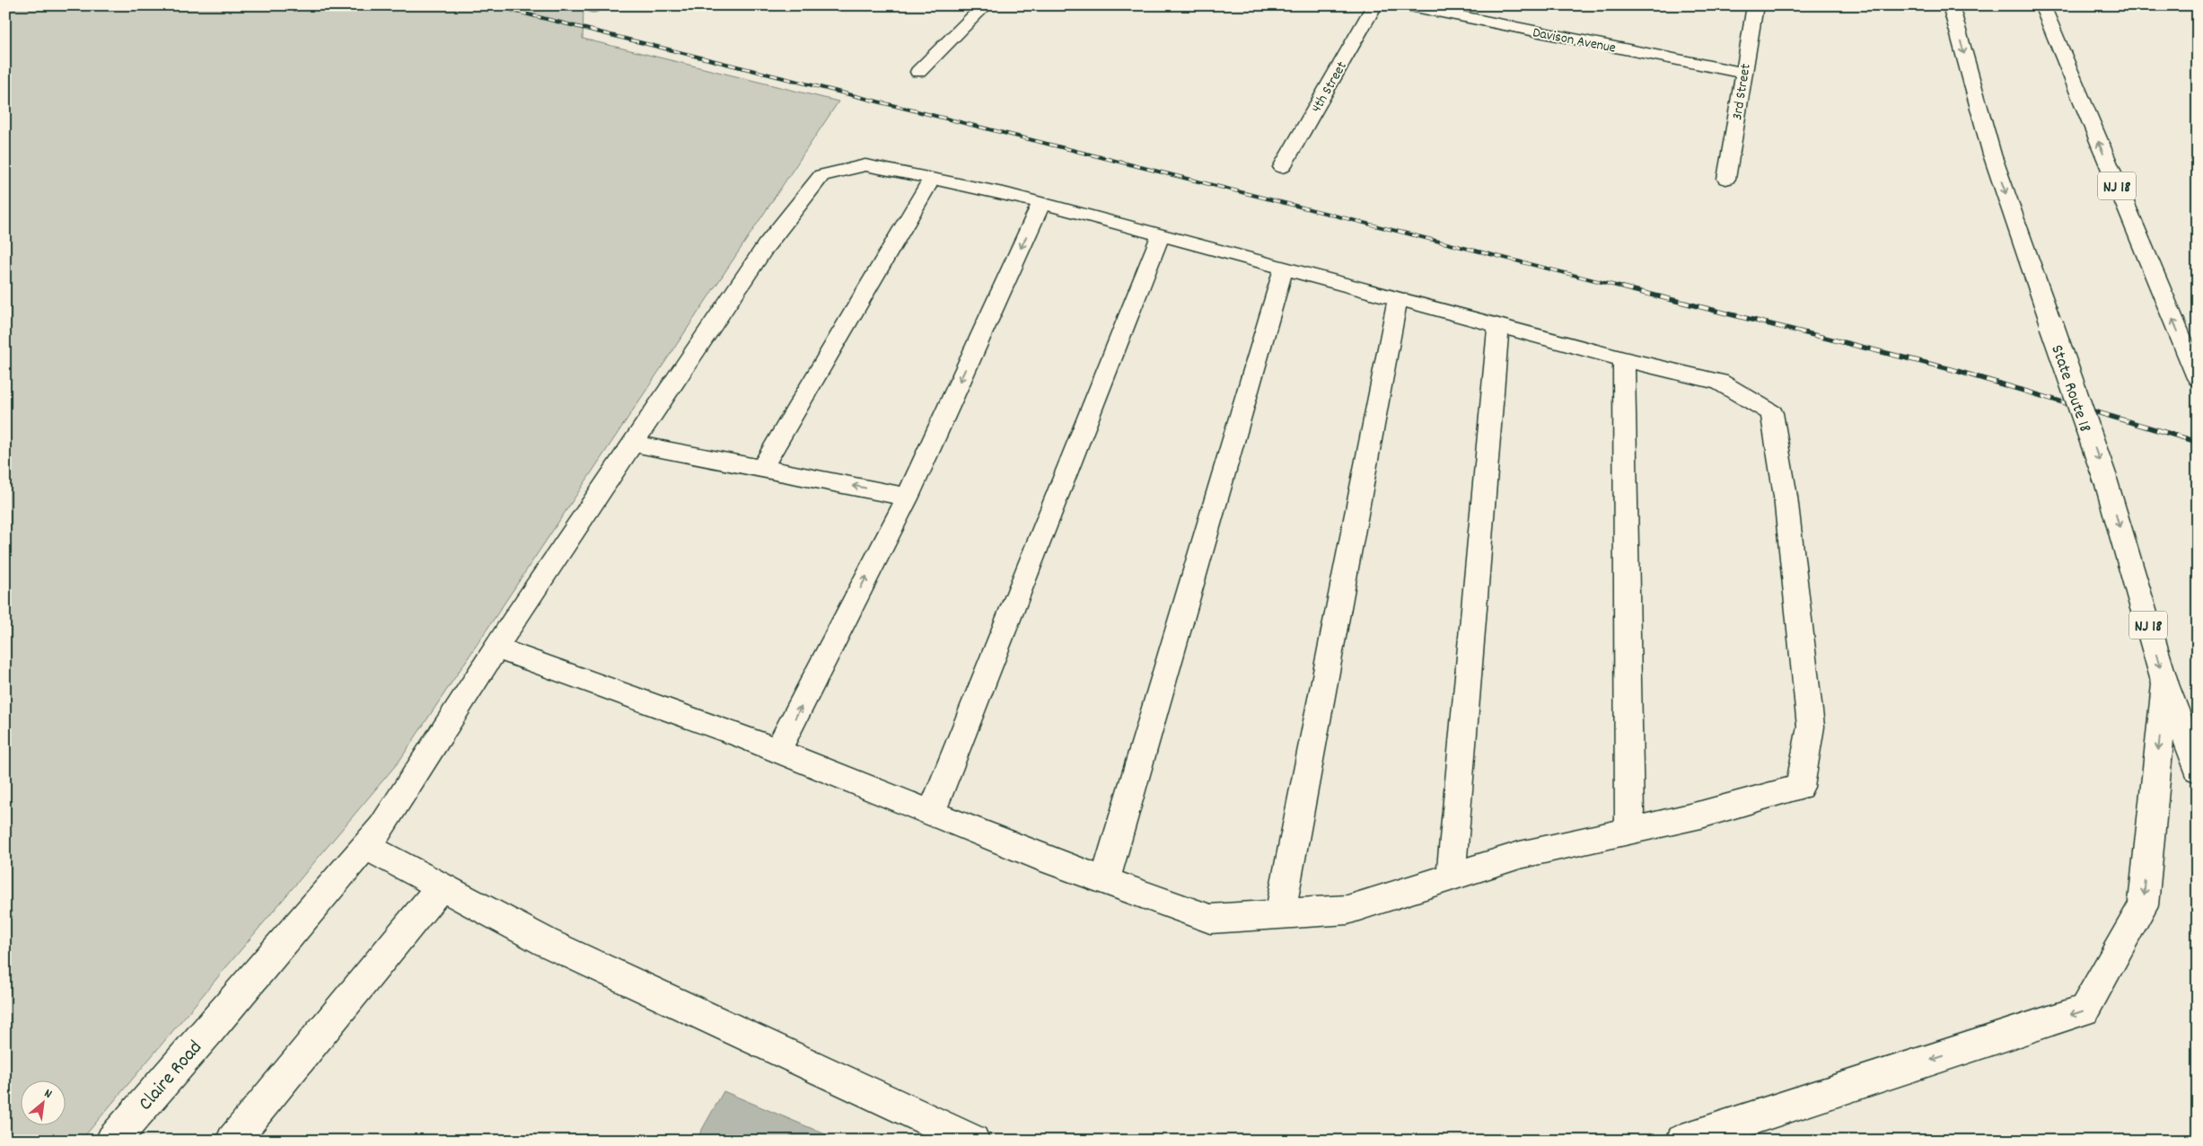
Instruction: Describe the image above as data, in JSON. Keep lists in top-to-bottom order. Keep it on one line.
{"streets":{"main road":["Davison Avenue","4th Street","3rd Street","NJ 18","State Route 18","Claire Road"]},"crossings":[["Davison Avenue","3rd Street"]],"north":"top right"}
